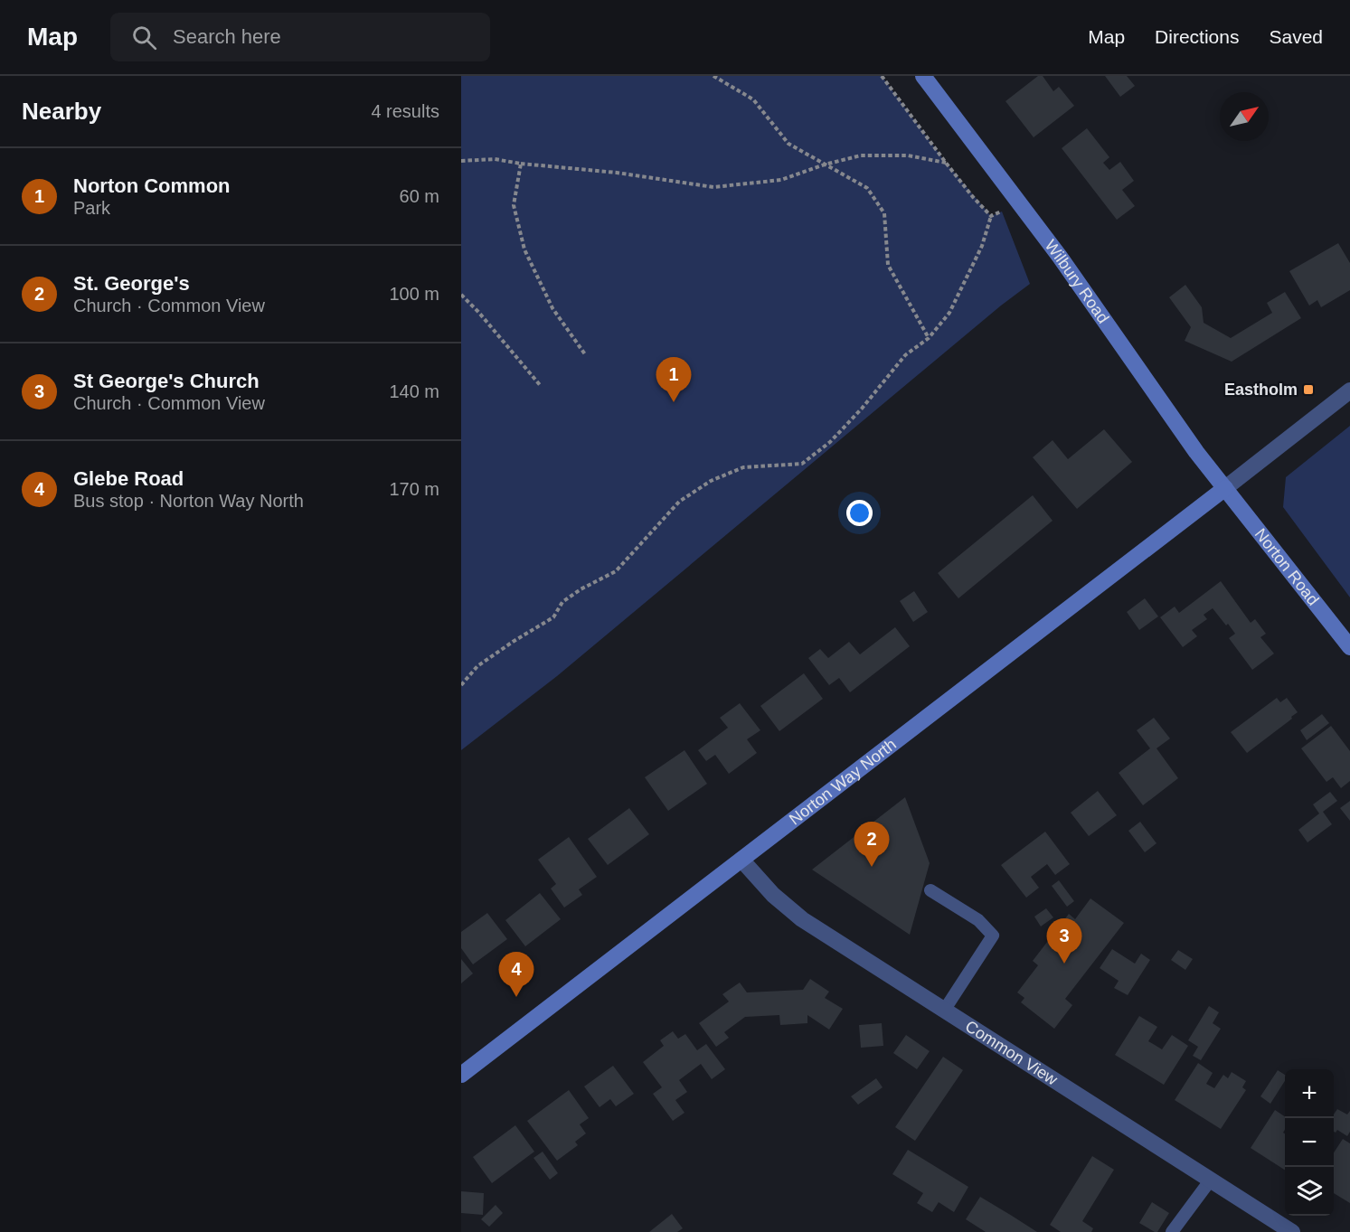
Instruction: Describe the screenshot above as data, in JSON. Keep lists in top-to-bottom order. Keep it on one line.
{"streets":{"street":["Wilbury Road","Norton Road","Norton Way North","Common View"]},"crossings":[["Wilbury Road","Norton Road"],["Wilbury Road","Norton Way North"],["Norton Road","Norton Way North"],["Norton Way North","Common View"]],"places":{"transit":["Eastholm"]},"north":"top right","page":{"header":"Map","search":"Search here","nav":["Map","Directions","Saved"],"heading":["Nearby","4 results"],"list":[{"mark":"1","name":"Norton Common","note":"Park","value":"60 m"},{"mark":"2","name":"St. George's","note":"Church · Common View","value":"100 m"},{"mark":"3","name":"St George's Church","note":"Church · Common View","value":"140 m"},{"mark":"4","name":"Glebe Road","note":"Bus stop · Norton Way North","value":"170 m"}],"pins":["1","2","3","4"],"map_buttons":["+","−"]}}
